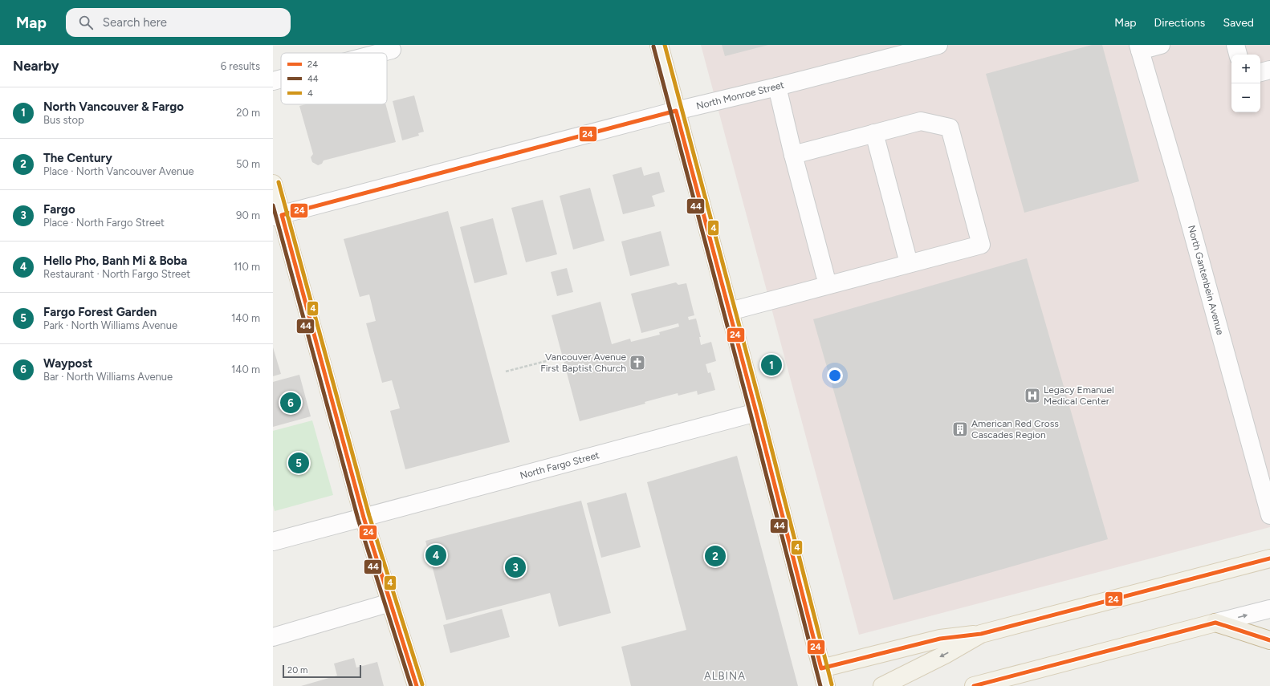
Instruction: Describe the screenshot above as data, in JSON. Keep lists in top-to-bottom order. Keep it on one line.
{"streets":{"street":["North Monroe Street","North Gantenbein Avenue","North Fargo Street"]},"districts":["ALBINA"],"places":{"church":["Vancouver Avenue First Baptist Church"],"hospital":["Legacy Emanuel Medical Center"],"building":["American Red Cross Cascades Region"]},"lines":["transit line 4","transit line 44","transit line 24"],"legend":["24","44","4"],"scale_bar":"20 m","page":{"header":"Map","search":"Search here","nav":["Map","Directions","Saved"],"heading":["Nearby","6 results"],"map_buttons":["+","−"],"list":[{"mark":"1","name":"North Vancouver & Fargo","note":"Bus stop","value":"20 m"},{"mark":"2","name":"The Century","note":"Place · North Vancouver Avenue","value":"50 m"},{"mark":"3","name":"Fargo","note":"Place · North Fargo Street","value":"90 m"},{"mark":"4","name":"Hello Pho, Banh Mi & Boba","note":"Restaurant · North Fargo Street","value":"110 m"},{"mark":"5","name":"Fargo Forest Garden","note":"Park · North Williams Avenue","value":"140 m"},{"mark":"6","name":"Waypost","note":"Bar · North Williams Avenue","value":"140 m"}],"pins":["1","6","5","4","2","3"],"scale":"20 m"}}
